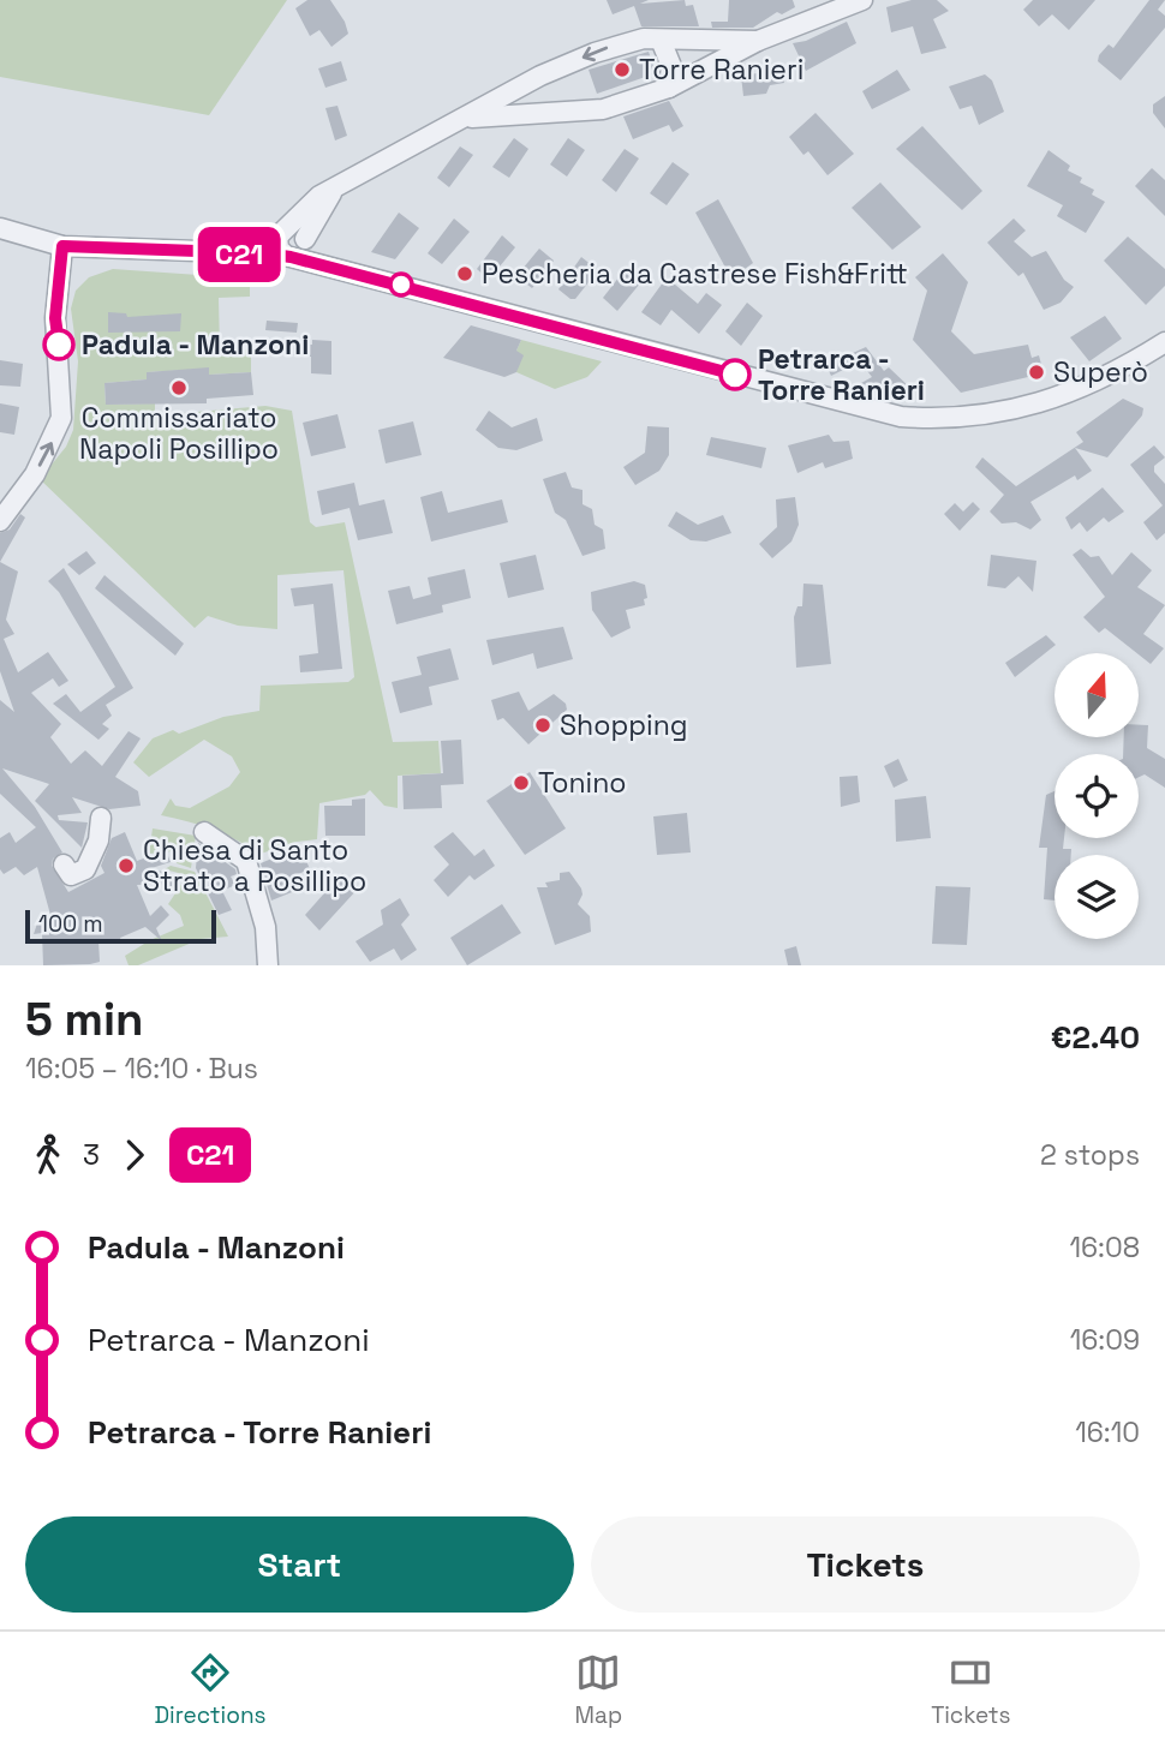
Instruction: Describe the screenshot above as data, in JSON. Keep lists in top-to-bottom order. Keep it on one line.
{"places":["Torre Ranieri","Pescheria da Castrese Fish&Fritt","Padula - Manzoni","Superò","Petrarca - Torre Ranieri","Commissariato Napoli Posillipo","Shopping","Tonino","Chiesa di Santo Strato a Posillipo"],"lines":["bus line C21"],"scale_bar":"100 m","north":"top","page":{"on_map":"C21","scale":"100 m","heading":["5 min","16:05 – 16:10 · Bus","€2.40"],"legs":["3","C21","2 stops"],"list":[{"name":"Padula - Manzoni","value":"16:08"},{"name":"Petrarca - Manzoni","value":"16:09"},{"name":"Petrarca - Torre Ranieri","value":"16:10"}],"buttons":["Start","Tickets"],"tabs":["Directions","Map","Tickets"]}}
